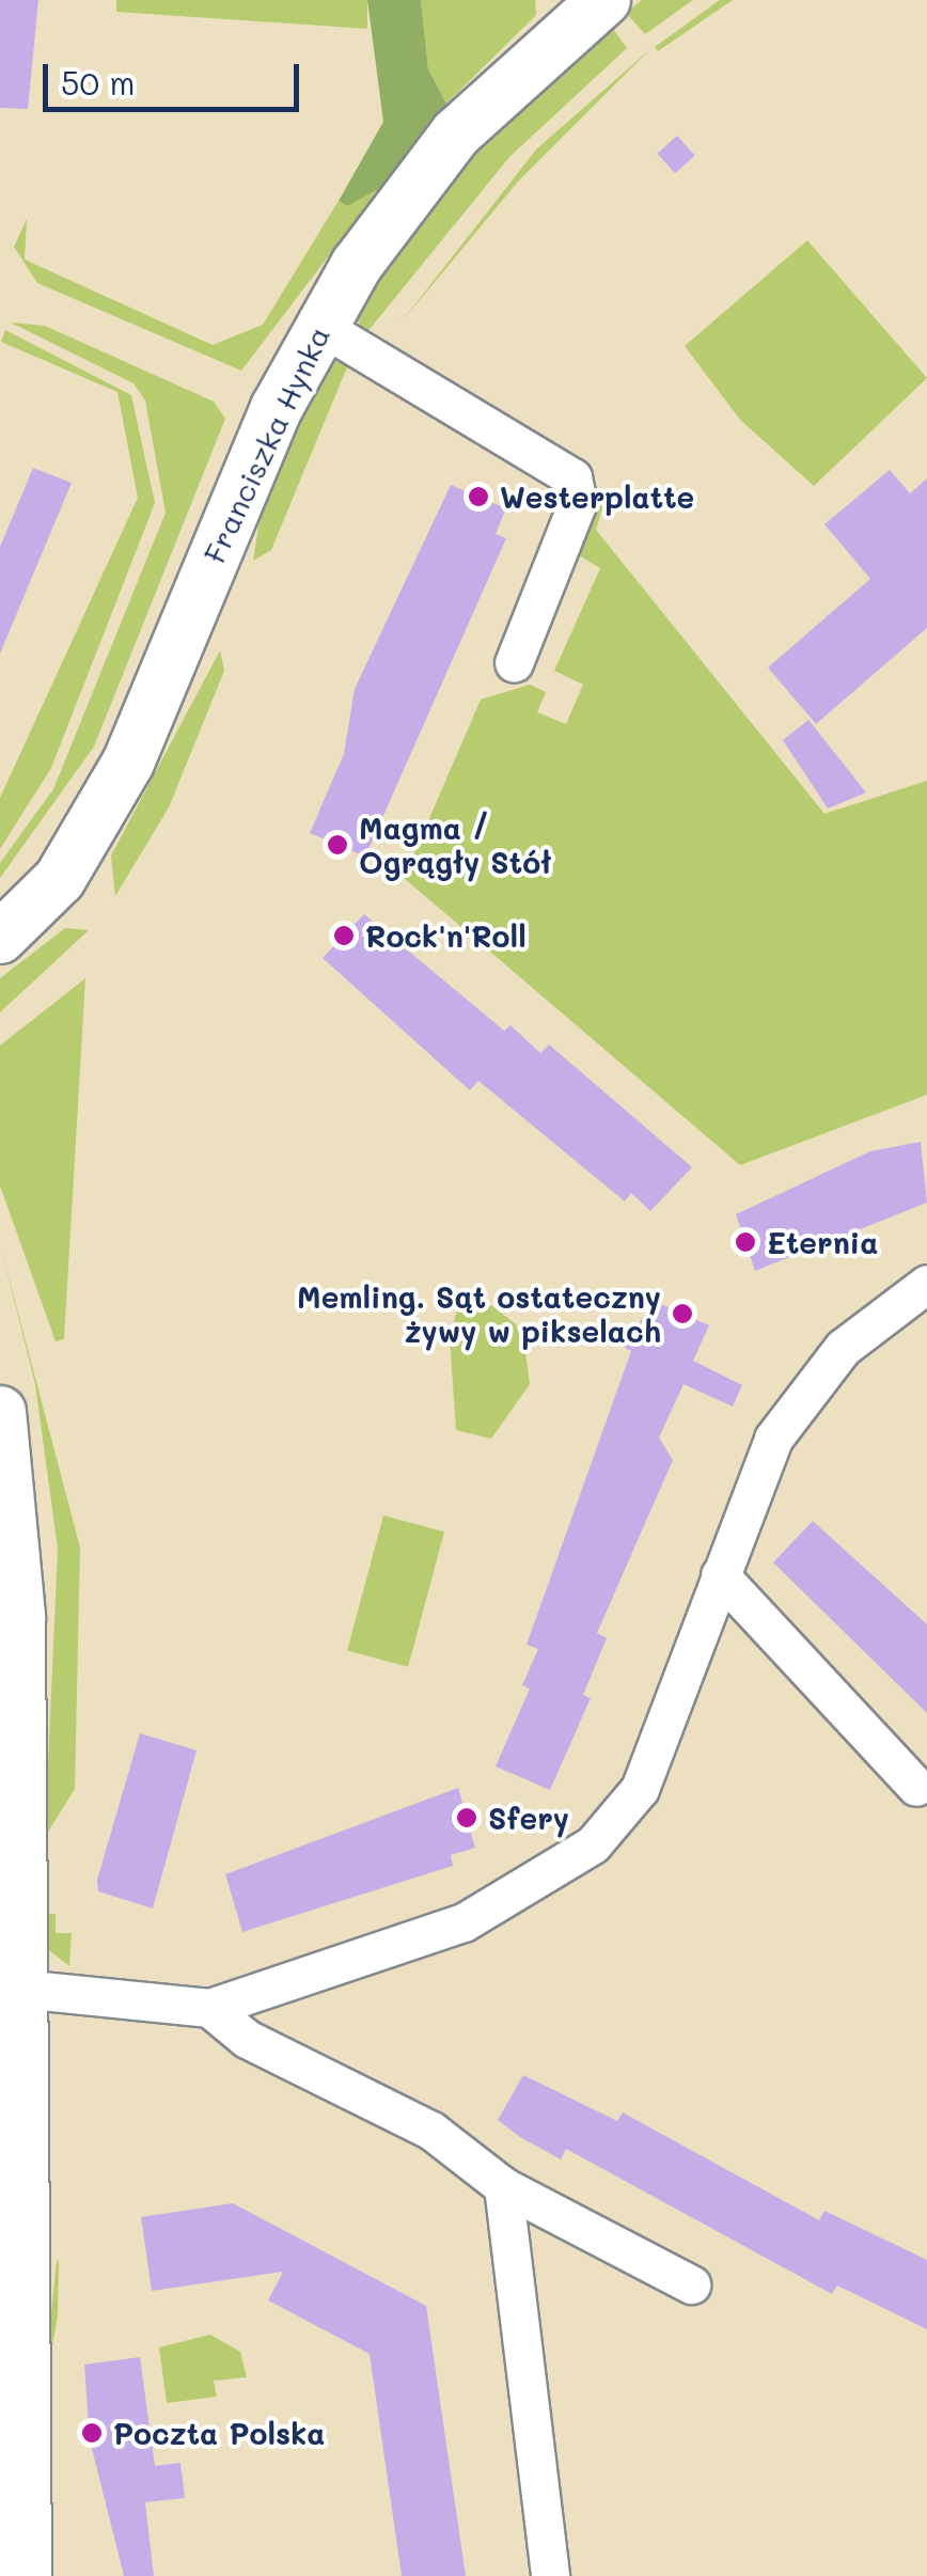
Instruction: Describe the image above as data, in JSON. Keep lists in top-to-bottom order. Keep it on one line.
{"streets":{"main road":["Franciszka Hynka"]},"places":["Westerplatte","Magma / Ogrągły Stół","Rock'n'Roll","Eternia","Memling. Sąt ostateczny żywy w pikselach","Sfery","Poczta Polska"],"scale_bar":"50 m"}
